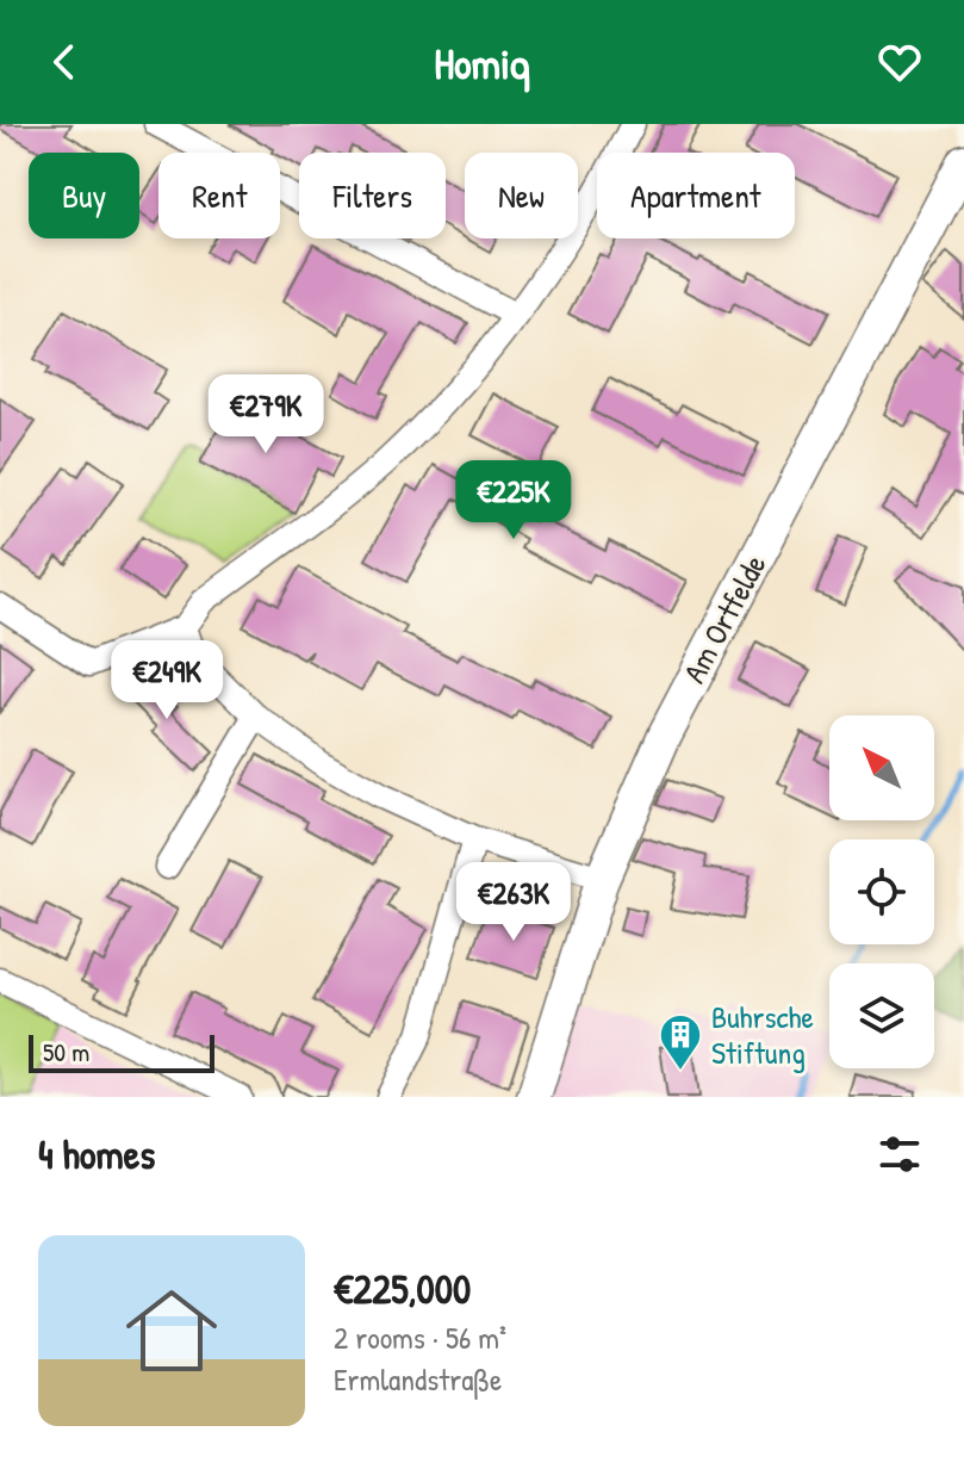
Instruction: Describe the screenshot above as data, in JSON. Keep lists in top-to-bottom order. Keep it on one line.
{"streets":{"main road":["Am Ortfelde"]},"places":{"building":["Buhrsche Stiftung"]},"scale_bar":"50 m","north":"top left","page":{"header":"Homiq","chip":["Buy","Rent","Filters","New","Apartment"],"price":["€279K","€225K","€249K","€263K"],"scale":"50 m","heading":"4 homes","list":[{"name":"€225,000","note":"2 rooms · 56 m² · Ermlandstraße"}]}}
